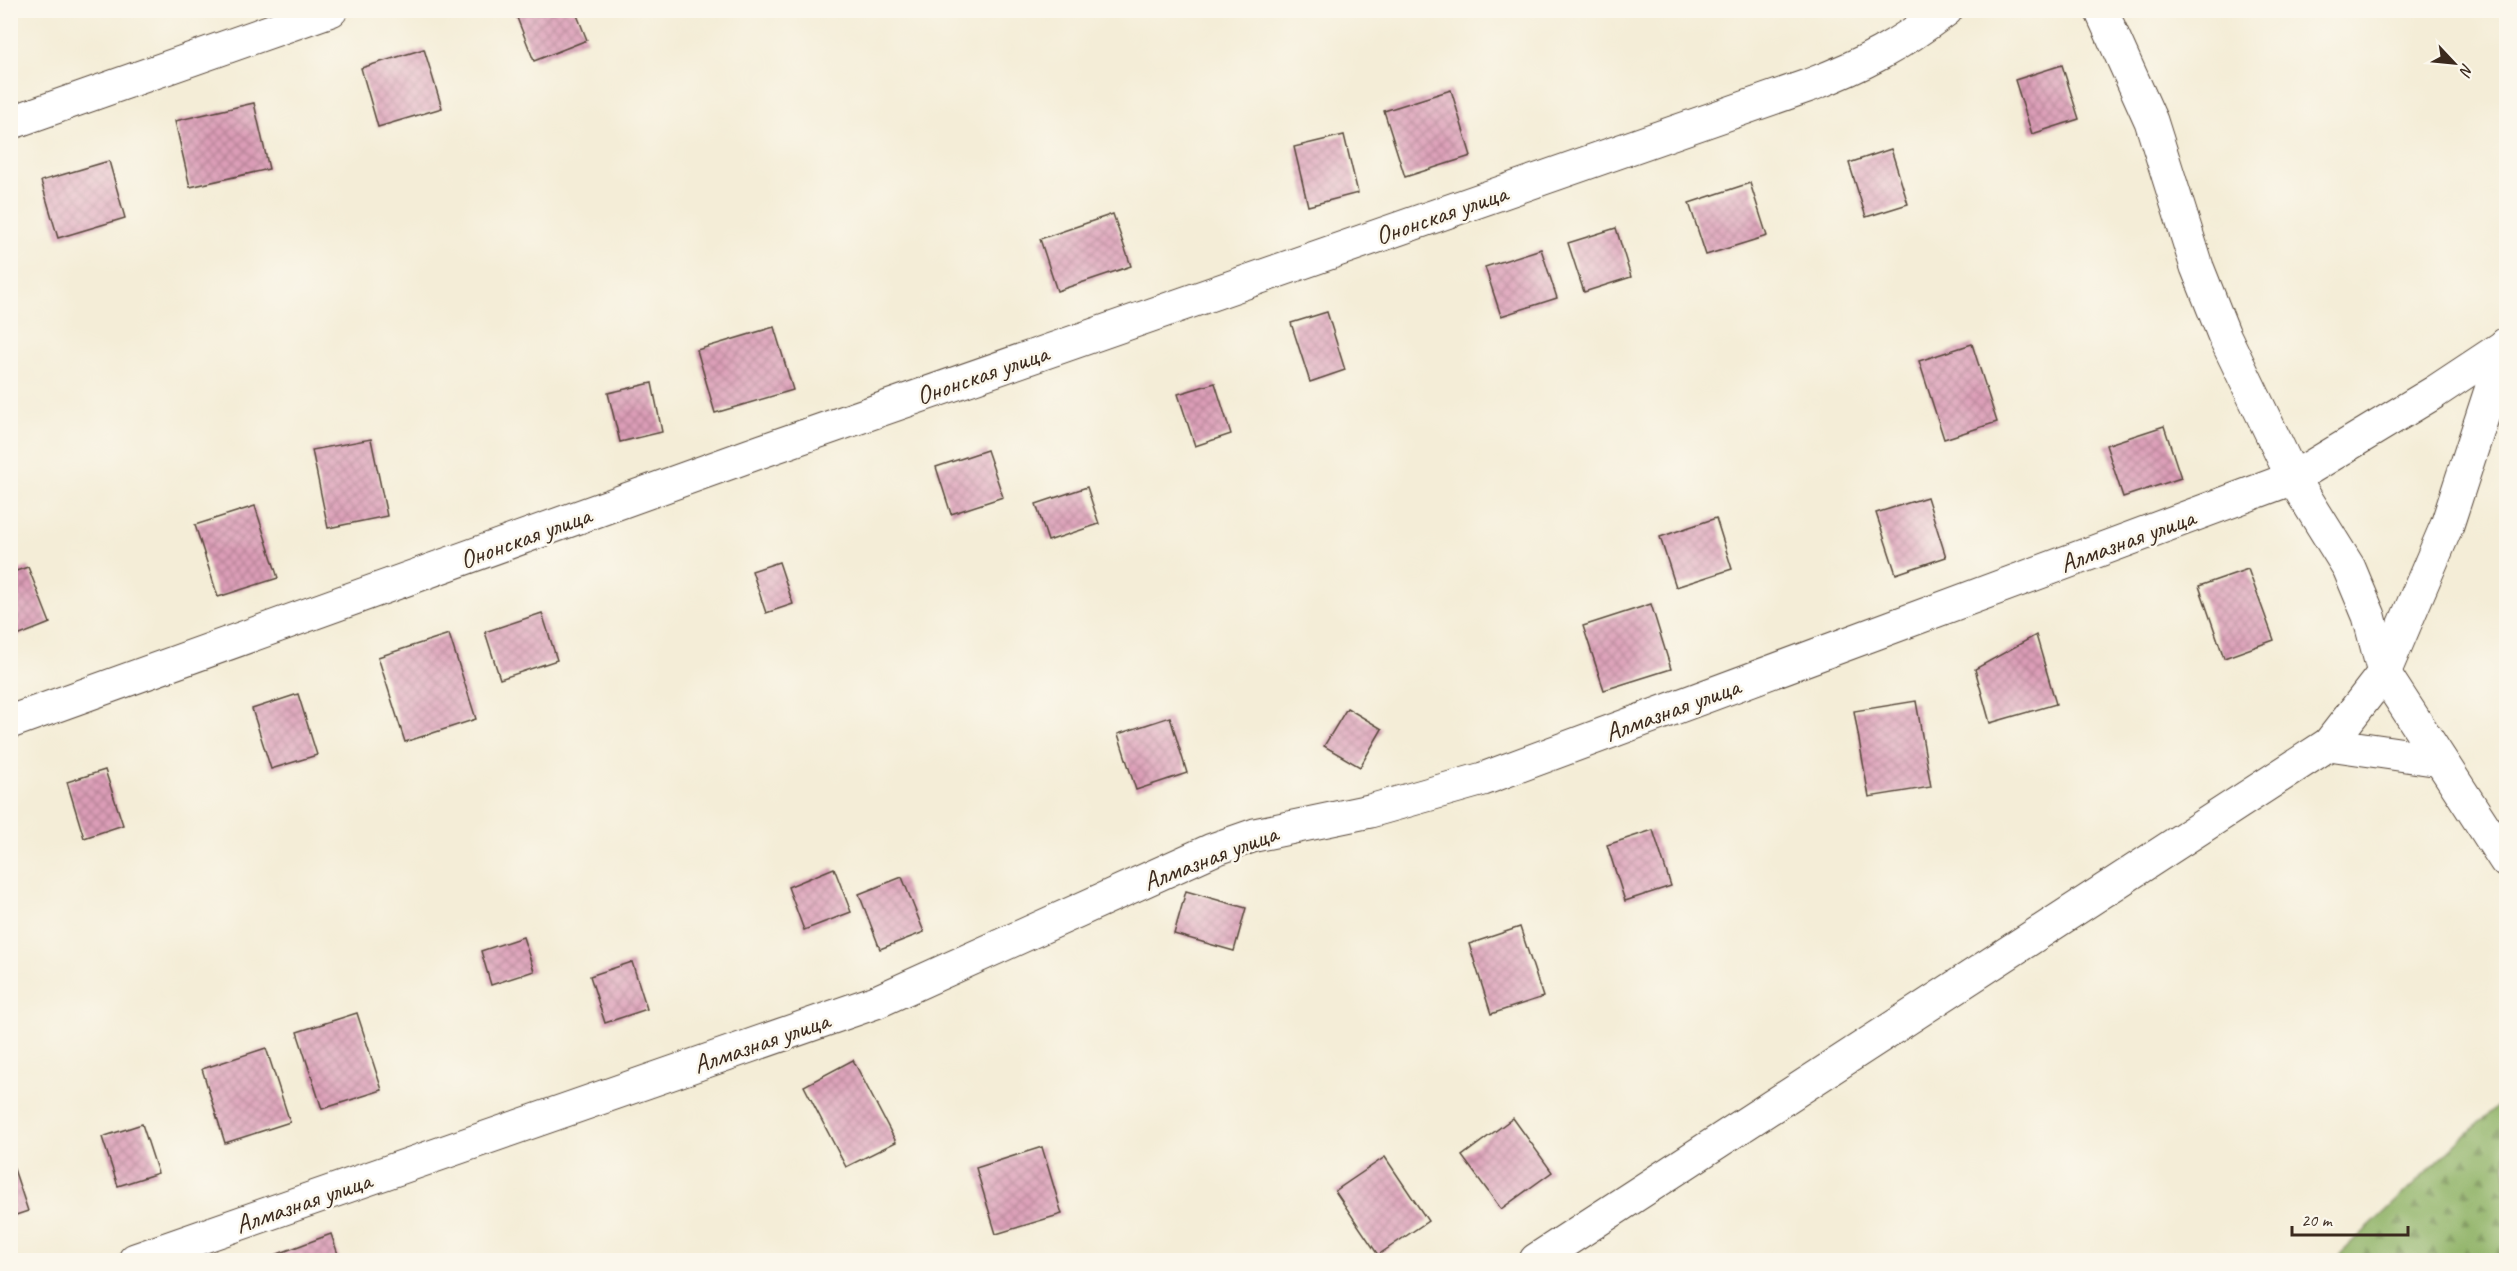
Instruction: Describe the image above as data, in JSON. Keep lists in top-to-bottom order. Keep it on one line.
{"streets":{"street":["Ононская улица","Алмазная улица"]},"scale_bar":"20 m","north":"bottom right"}
